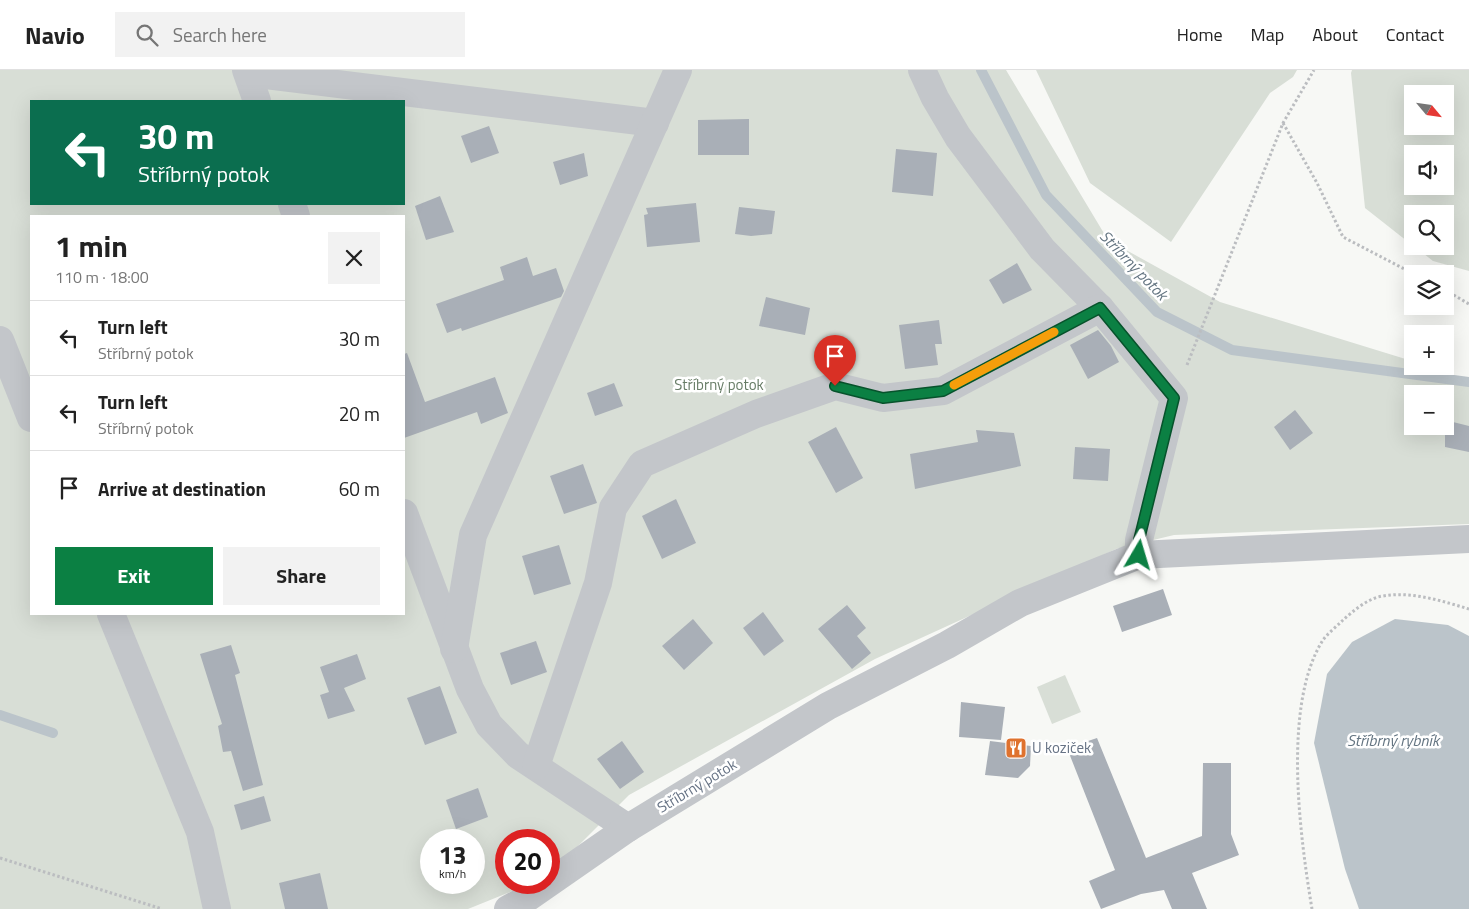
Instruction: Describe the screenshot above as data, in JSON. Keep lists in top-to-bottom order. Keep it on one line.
{"streets":{"lane":["Stříbrný potok"]},"water":["Stříbrný potok","Stříbrný rybník"],"parks":["Stříbrný potok"],"places":{"restaurant":["U koziček"]},"north":"bottom right","page":{"header":"Navio","search":"Search here","nav":["Home","Map","About","Contact"],"map_buttons":["+","−"],"turn":["30 m","Stříbrný potok"],"heading":["1 min","110 m · 18:00"],"list":[{"name":"Turn left","note":"Stříbrný potok","value":"30 m"},{"name":"Turn left","note":"Stříbrný potok","value":"20 m"},{"name":"Arrive at destination","value":"60 m"}],"buttons":["Exit","Share"],"speed":"13 km/h","limit":"20"}}
